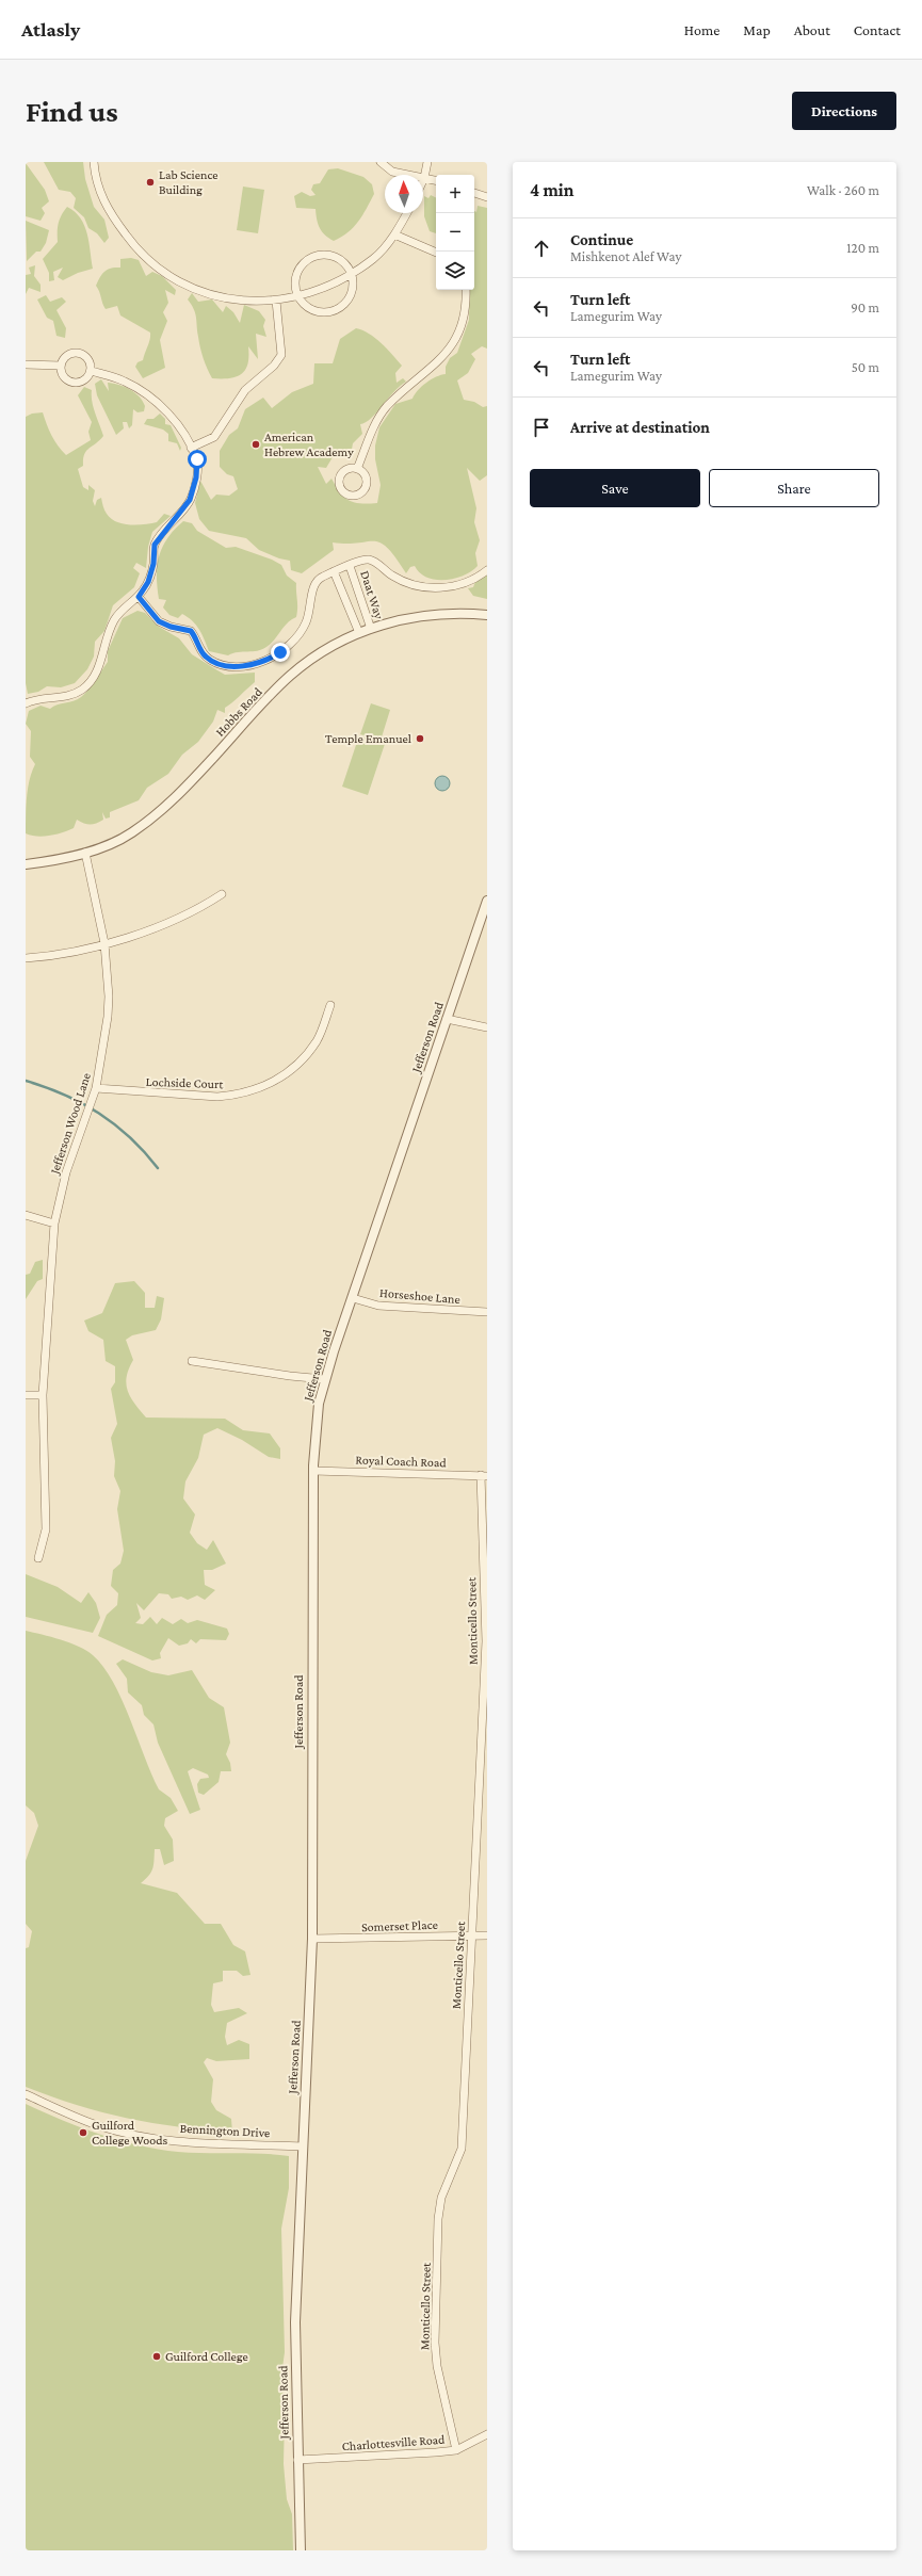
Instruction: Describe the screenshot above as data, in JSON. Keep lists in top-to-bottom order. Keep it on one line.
{"streets":{"street":["Daat Way","Hobbs Road","Jefferson Road","Lochside Court","Jefferson Wood Lane","Horseshoe Lane","Royal Coach Road","Monticello Street","Somerset Place","Bennington Drive","Charlottesville Road"]},"crossings":[["Daat Way","Hobbs Road"],["Hobbs Road","Jefferson Wood Lane"],["Jefferson Road","Horseshoe Lane"],["Jefferson Road","Royal Coach Road"],["Jefferson Road","Somerset Place"],["Jefferson Road","Bennington Drive"],["Jefferson Road","Charlottesville Road"],["Lochside Court","Jefferson Wood Lane"],["Royal Coach Road","Monticello Street"],["Monticello Street","Somerset Place"],["Monticello Street","Charlottesville Road"]],"places":["Lab Science Building","American Hebrew Academy","Temple Emanuel","Guilford College Woods","Guilford College"],"north":"top","page":{"header":"Atlasly","nav":["Home","Map","About","Contact"],"buttons":["Directions",["Save","Share"]],"title":"Find us","heading":["4 min","Walk · 260 m"],"map_buttons":["+","−"],"list":[["Continue","Mishkenot Alef Way","120 m"],["Turn left","Lamegurim Way","90 m"],["Turn left","Lamegurim Way","50 m"],"Arrive at destination"]}}
